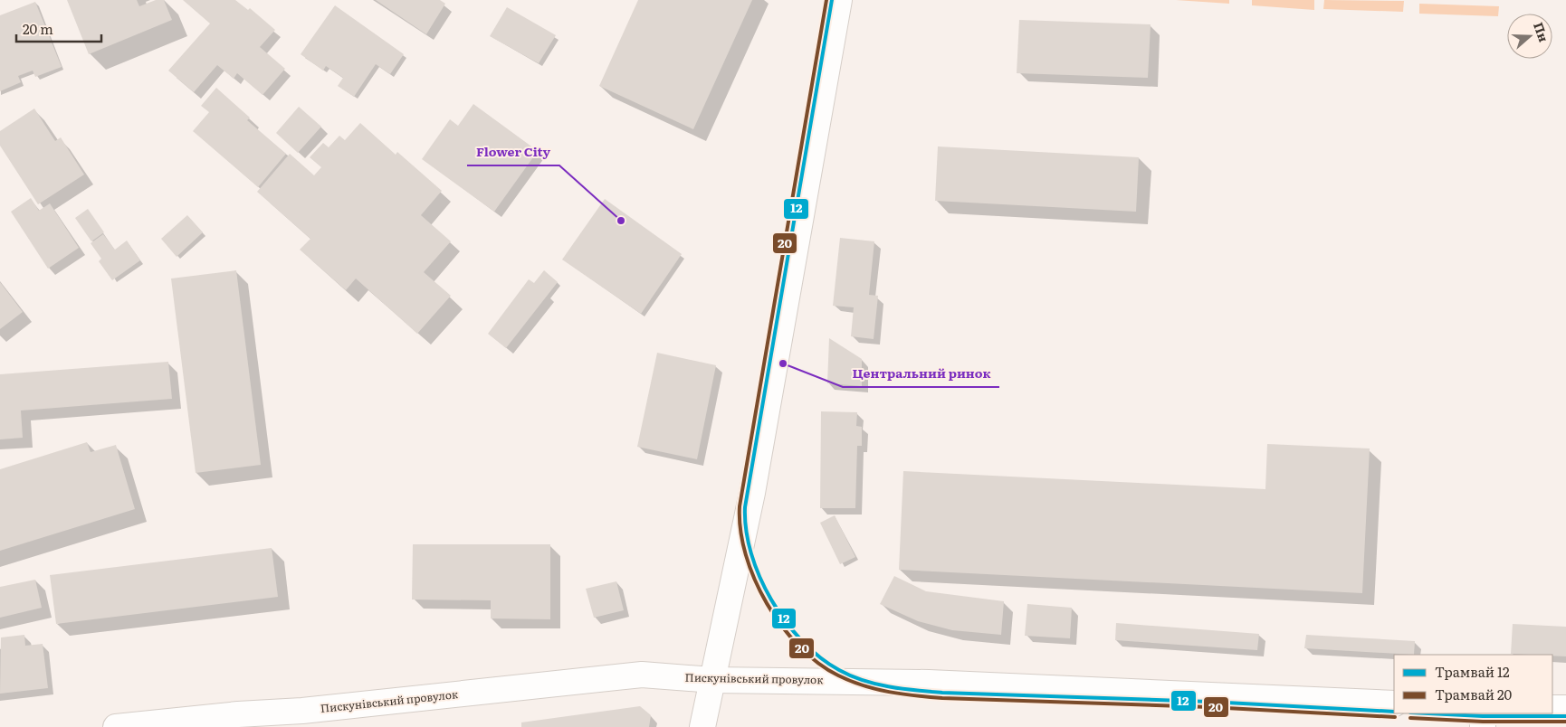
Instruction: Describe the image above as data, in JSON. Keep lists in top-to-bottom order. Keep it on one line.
{"streets":{"street":["Пискунівський провулок"]},"places":["Flower City","Центральний ринок"],"lines":["tram line 12","tram line 20"],"legend":["Трамвай 12","Трамвай 20"],"scale_bar":"20 m","north":"right"}
